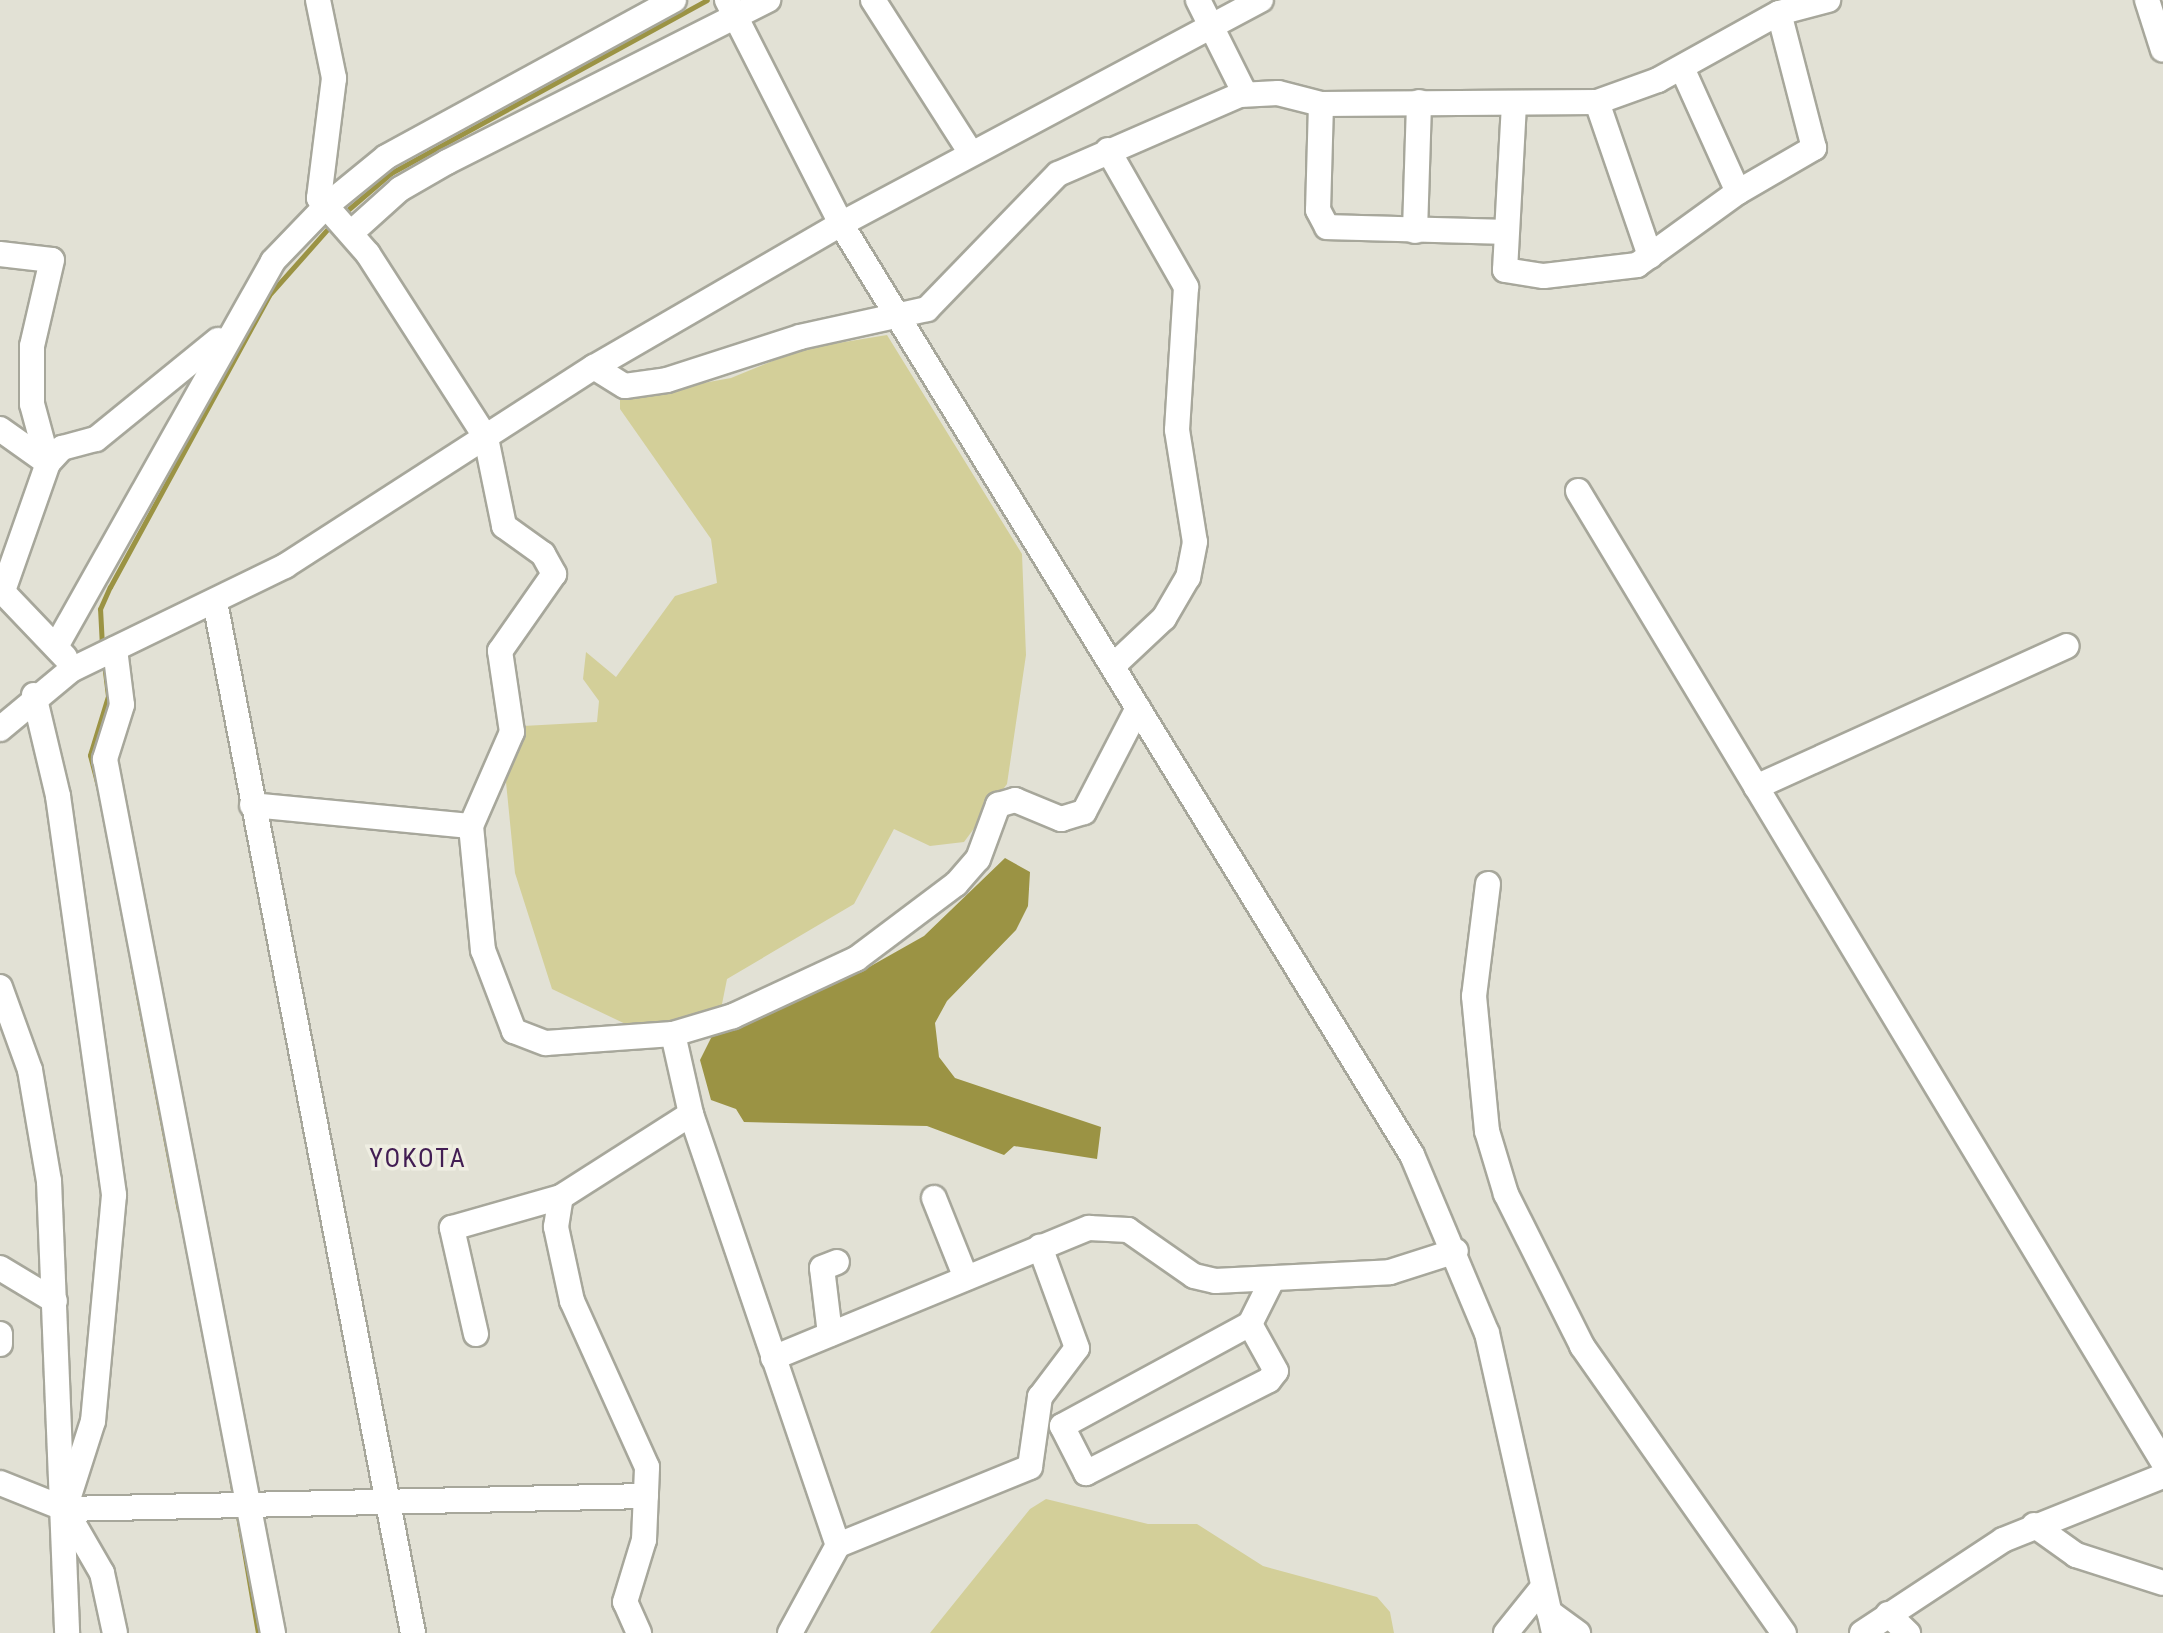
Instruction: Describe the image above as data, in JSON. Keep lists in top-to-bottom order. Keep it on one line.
{"districts":["YOKOTA"]}
